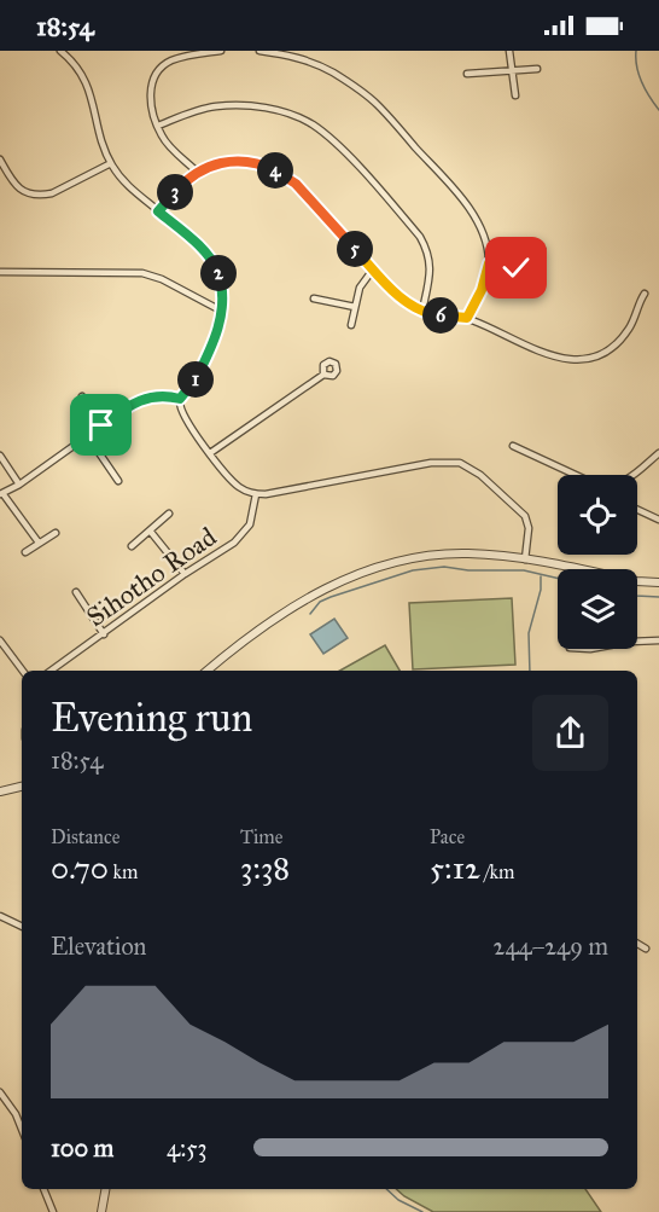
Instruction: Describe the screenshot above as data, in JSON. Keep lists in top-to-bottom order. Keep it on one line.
{"streets":{"street":["Sihotho Road"]},"page":{"status":"18:54","pins":["4","3","5","2","6","1"],"heading":["Evening run","18:54"],"stats":[["Distance","0.70 km"],["Time","3:38"],["Pace","5:12 /km"]],"chart":["Elevation","244–249 m"],"list":[{"name":"100 m","note":"4:53"}]}}
